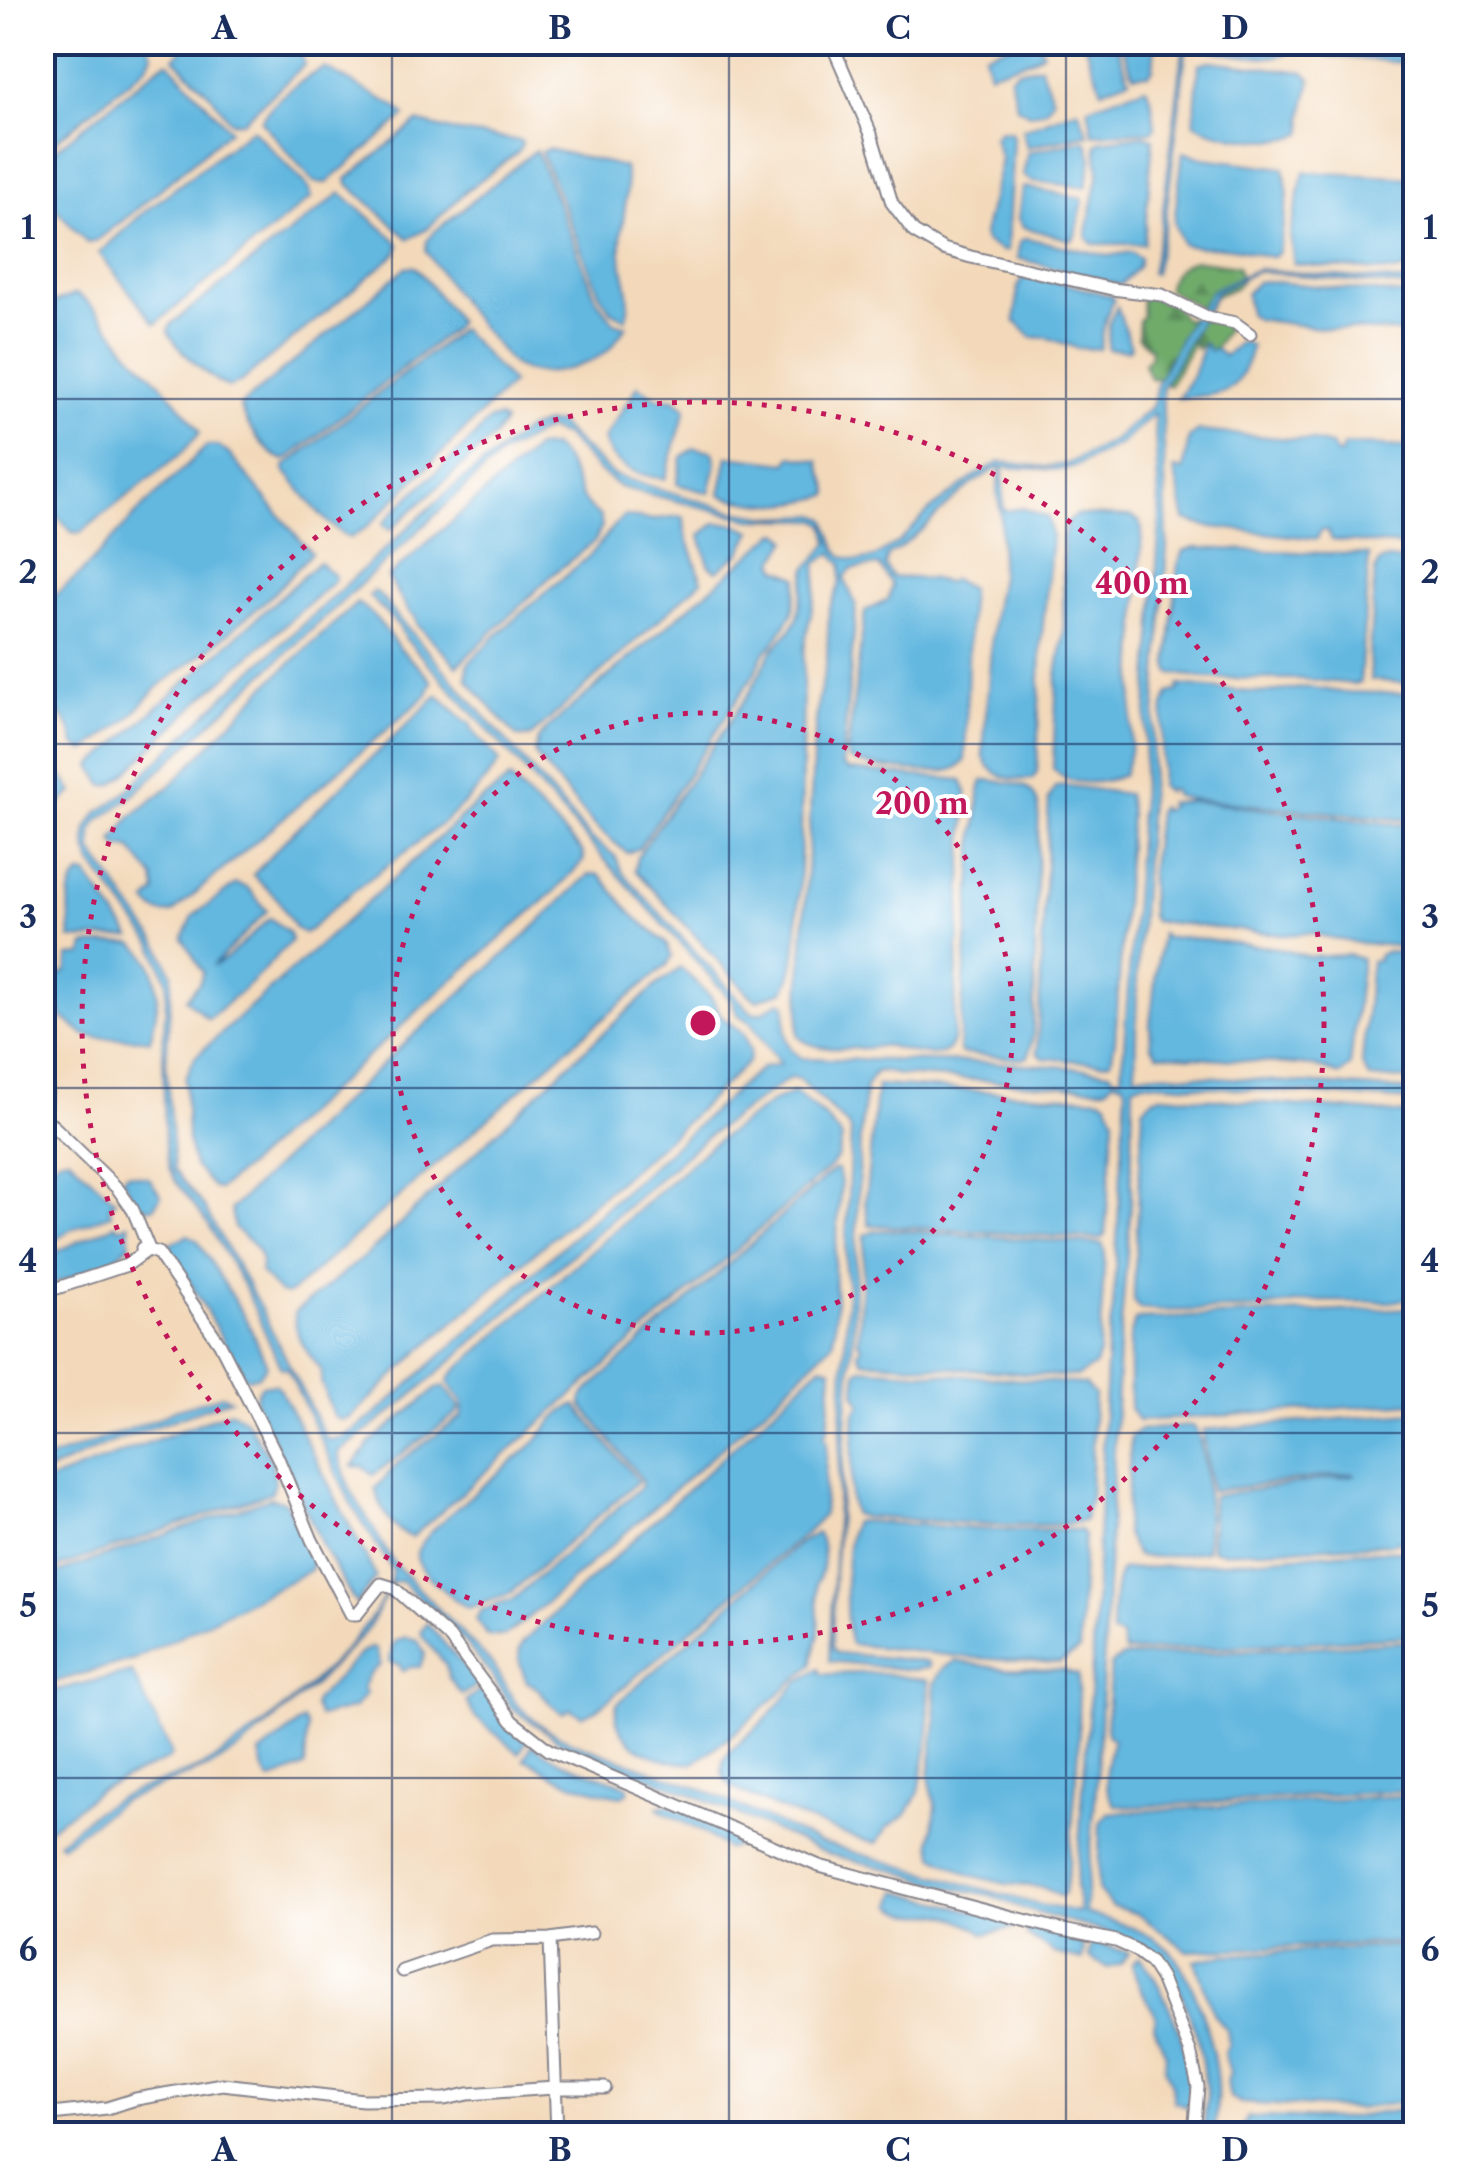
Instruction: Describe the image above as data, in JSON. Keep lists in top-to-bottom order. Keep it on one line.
{"grid":{"columns":["A","B","C","D"],"rows":["1","2","3","4","5","6"]},"rings":["400 m","200 m"]}
